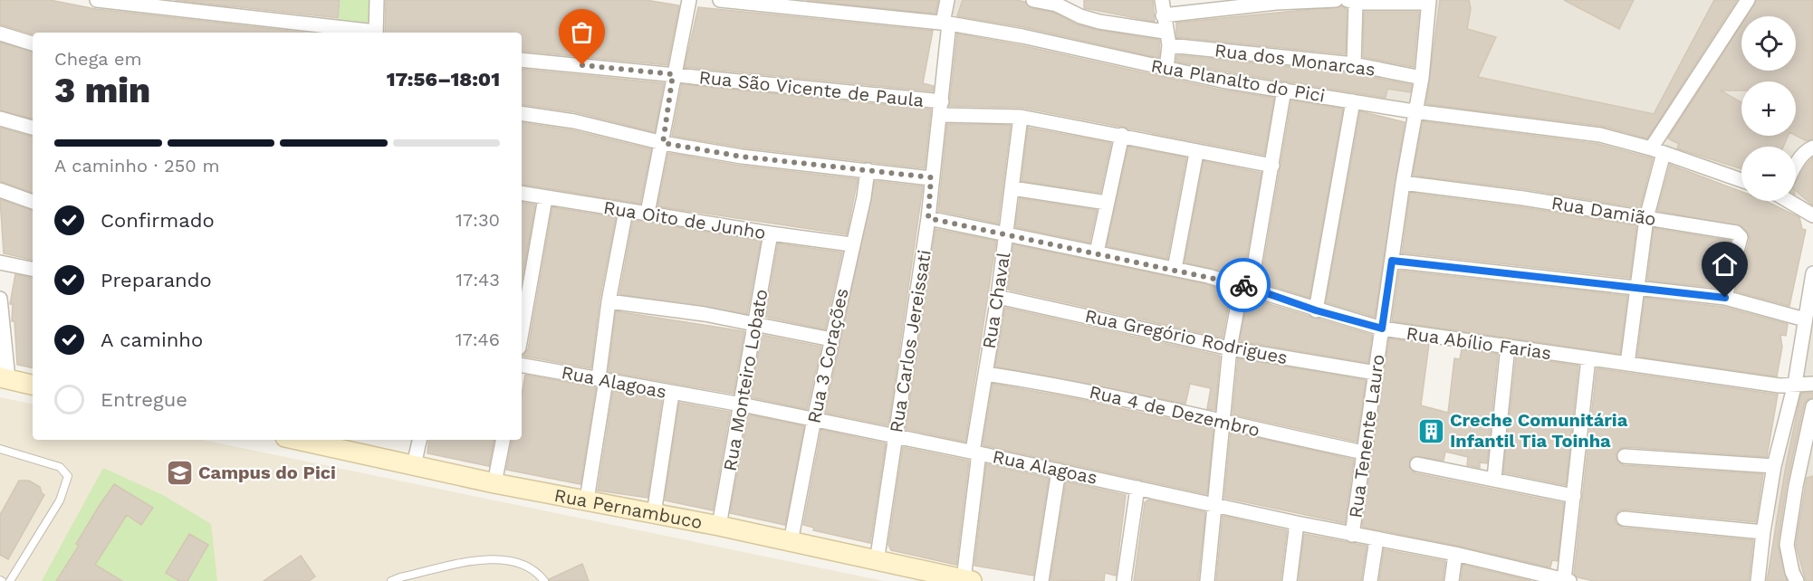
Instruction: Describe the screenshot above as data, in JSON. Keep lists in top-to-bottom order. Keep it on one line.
{"streets":{"street":["Rua dos Monarcas","Rua Planalto do Pici","Rua São Vicente de Paula","Rua Damião","Rua Oito de Junho","Rua Chaval","Rua Gregório Rodrigues","Rua Carlos Jereissati","Rua Abílio Farias","Rua 3 Corações","Rua Monteiro Lobato","Rua Alagoas","Rua 4 de Dezembro","Rua Tenente Lauro","Rua Pernambuco"]},"crossings":[["Rua dos Monarcas","Rua Tenente Lauro"],["Rua Planalto do Pici","Rua Carlos Jereissati"],["Rua Planalto do Pici","Rua Tenente Lauro"],["Rua São Vicente de Paula","Rua Chaval"],["Rua São Vicente de Paula","Rua Carlos Jereissati"],["Rua Damião","Rua Tenente Lauro"],["Rua Oito de Junho","Rua 3 Corações"],["Rua Oito de Junho","Rua Monteiro Lobato"],["Rua Chaval","Rua Gregório Rodrigues"],["Rua Chaval","Rua Abílio Farias"],["Rua Chaval","Rua Alagoas"],["Rua Chaval","Rua 4 de Dezembro"],["Rua Chaval","Rua Pernambuco"],["Rua Gregório Rodrigues","Rua Tenente Lauro"],["Rua Carlos Jereissati","Rua Abílio Farias"],["Rua Carlos Jereissati","Rua Alagoas"],["Rua Carlos Jereissati","Rua Pernambuco"],["Rua Abílio Farias","Rua Tenente Lauro"],["Rua 3 Corações","Rua Alagoas"],["Rua 3 Corações","Rua Pernambuco"],["Rua Monteiro Lobato","Rua Alagoas"],["Rua Monteiro Lobato","Rua Pernambuco"],["Rua Alagoas","Rua Tenente Lauro"],["Rua 4 de Dezembro","Rua Tenente Lauro"]],"places":{"building":["Creche Comunitária Infantil Tia Toinha"],"school or university":["Campus do Pici"]},"page":{"map_buttons":["+","−"],"heading":["3 min","Chega em","17:56–18:01"],"bar":"A caminho · 250 m","list":[["Confirmado","17:30"],["Preparando","17:43"],["A caminho","17:46"],"Entregue"]}}
